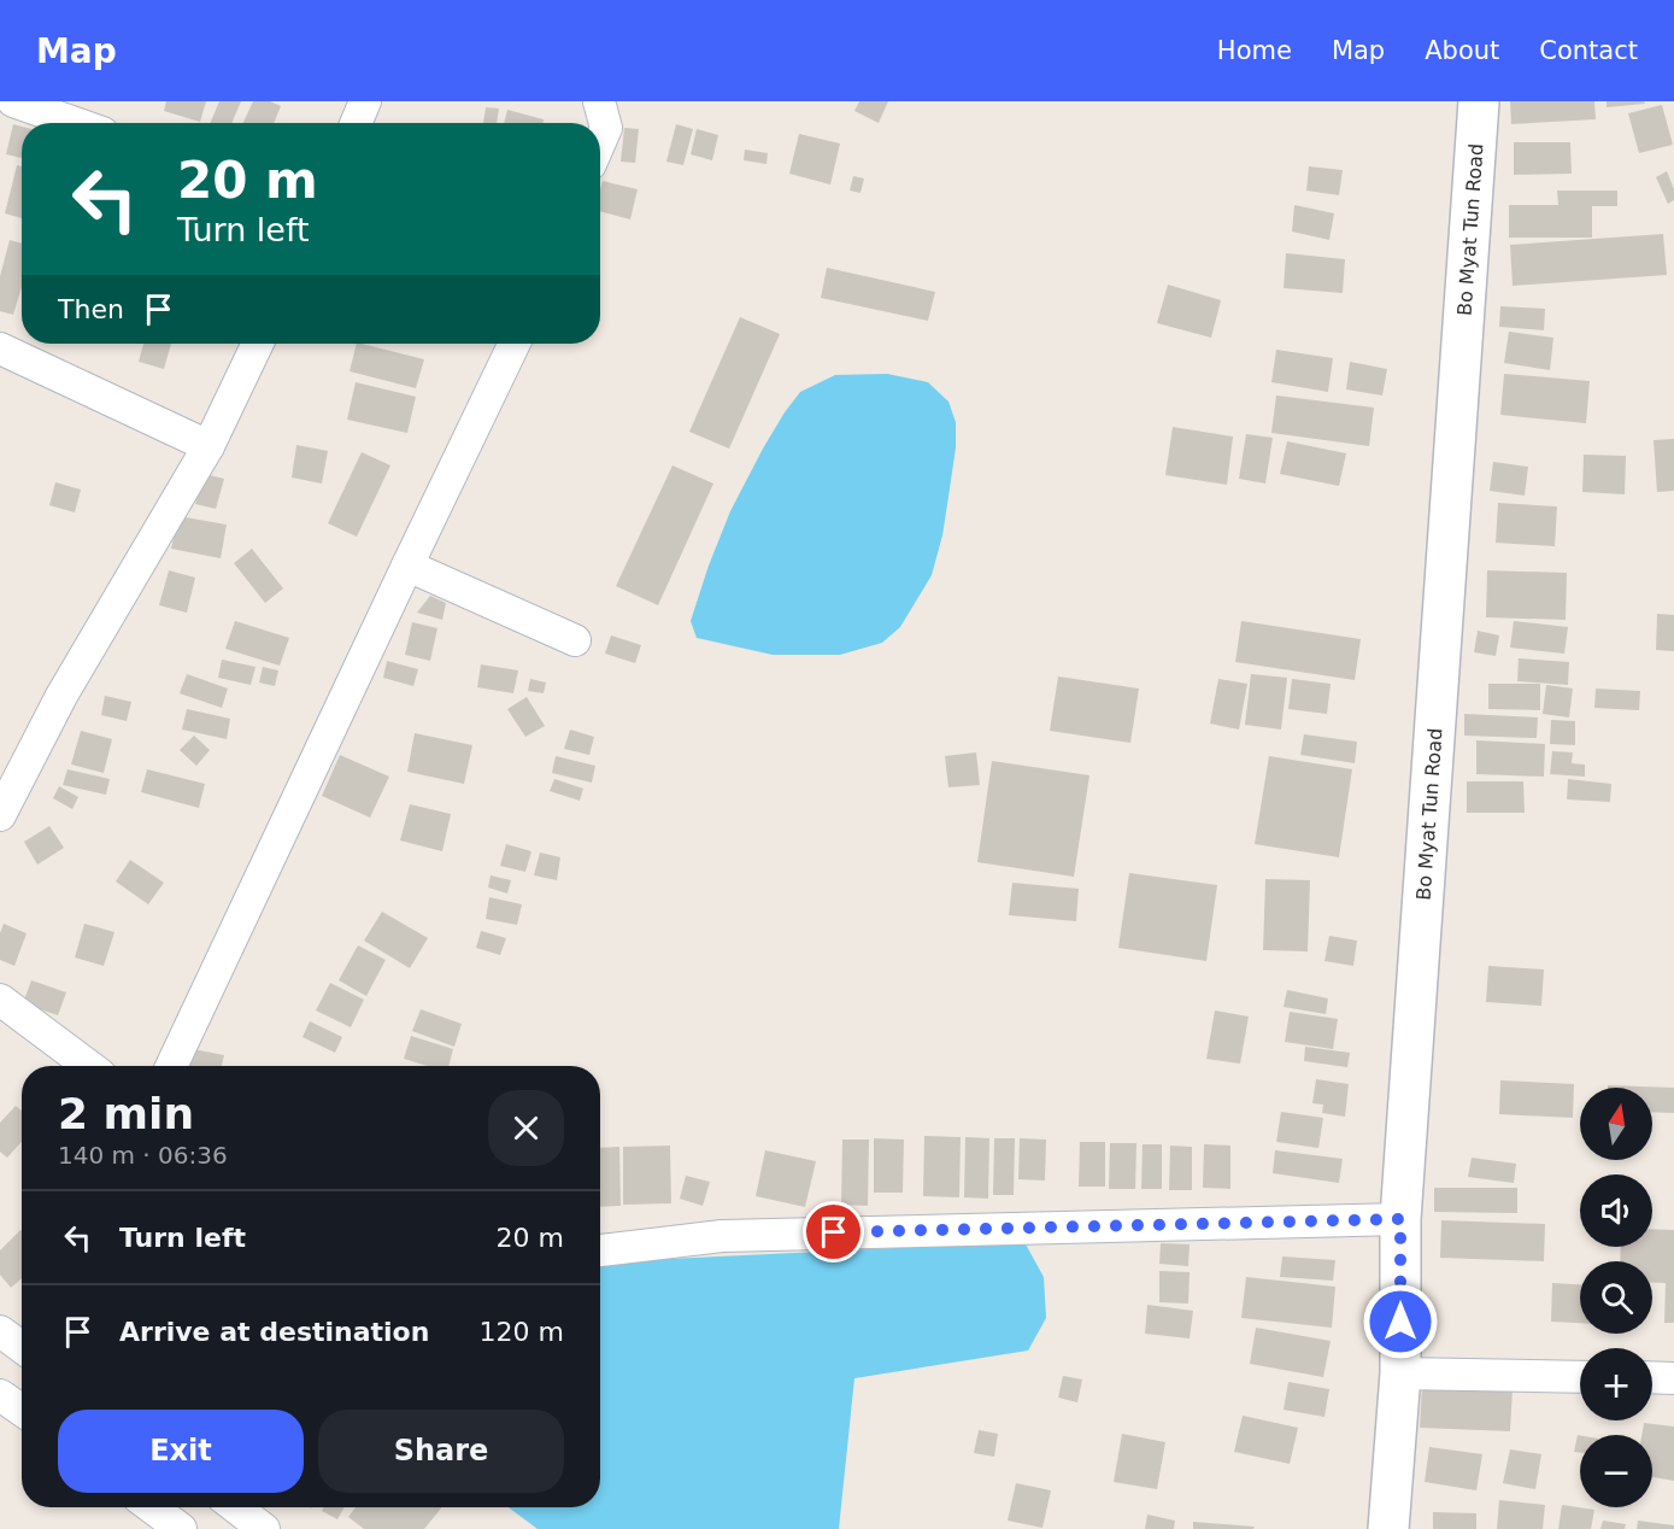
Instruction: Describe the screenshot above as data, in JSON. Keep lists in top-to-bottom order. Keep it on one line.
{"streets":{"main road":["Bo Myat Tun Road"]},"north":"top","page":{"header":"Map","nav":["Home","Map","About","Contact"],"turn":["20 m","Turn left"],"then":"Then","heading":["2 min","140 m · 06:36"],"map_buttons":["+","−"],"list":[{"name":"Turn left","value":"20 m"},{"name":"Arrive at destination","value":"120 m"}],"buttons":["Exit","Share"]}}
